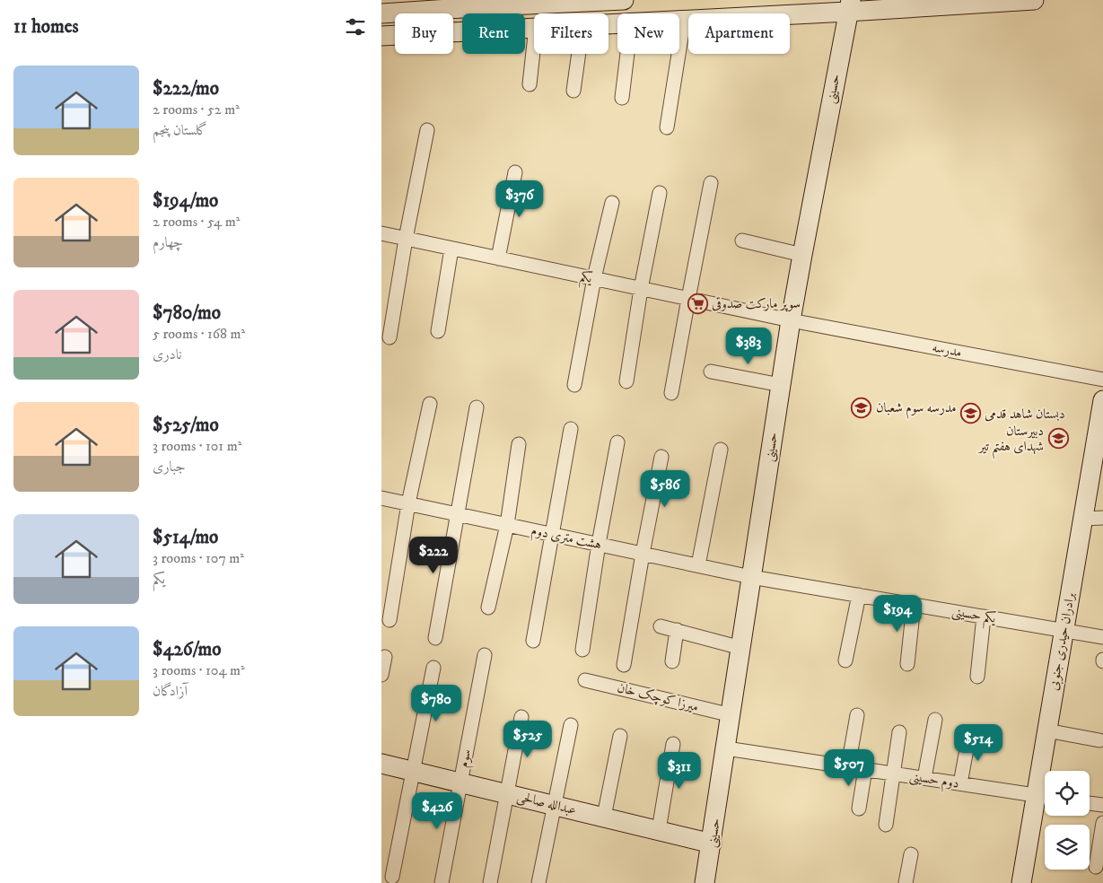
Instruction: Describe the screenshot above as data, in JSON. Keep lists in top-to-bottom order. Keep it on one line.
{"streets":{"street":["حسینی","یکم","مدرسه","هشت متری دوم","یکم حسینی","برادران حیدری جنوبی","میرزا کوچک خان","سوم","دوم حسینی","عبدالله صالحی"]},"crossings":[["حسینی","یکم"],["حسینی","مدرسه"],["حسینی","هشت متری دوم"],["حسینی","یکم حسینی"],["حسینی","میرزا کوچک خان"],["حسینی","دوم حسینی"],["حسینی","عبدالله صالحی"],["یکم","مدرسه"],["هشت متری دوم","یکم حسینی"],["یکم حسینی","برادران حیدری جنوبی"],["برادران حیدری جنوبی","دوم حسینی"],["سوم","عبدالله صالحی"]],"places":{"supermarket":["سوپر مارکت صدوقی"],"school or university":["مدرسه سوم شعبان","دبستان شاهد قدمی","دبیرستان شهدای هفتم تیر"]},"page":{"heading":"11 homes","chip":["Buy","Rent","Filters","New","Apartment"],"list":[{"name":"$222/mo","note":"2 rooms · 52 m² · گلستان پنجم"},{"name":"$194/mo","note":"2 rooms · 54 m² · چهارم"},{"name":"$780/mo","note":"5 rooms · 168 m² · نادری"},{"name":"$525/mo","note":"3 rooms · 101 m² · جباری"},{"name":"$514/mo","note":"3 rooms · 107 m² · یکم"},{"name":"$426/mo","note":"3 rooms · 104 m² · آزادگان"}],"price":["$376","$383","$586","$222","$194","$780","$525","$514","$507","$311","$426"]}}
